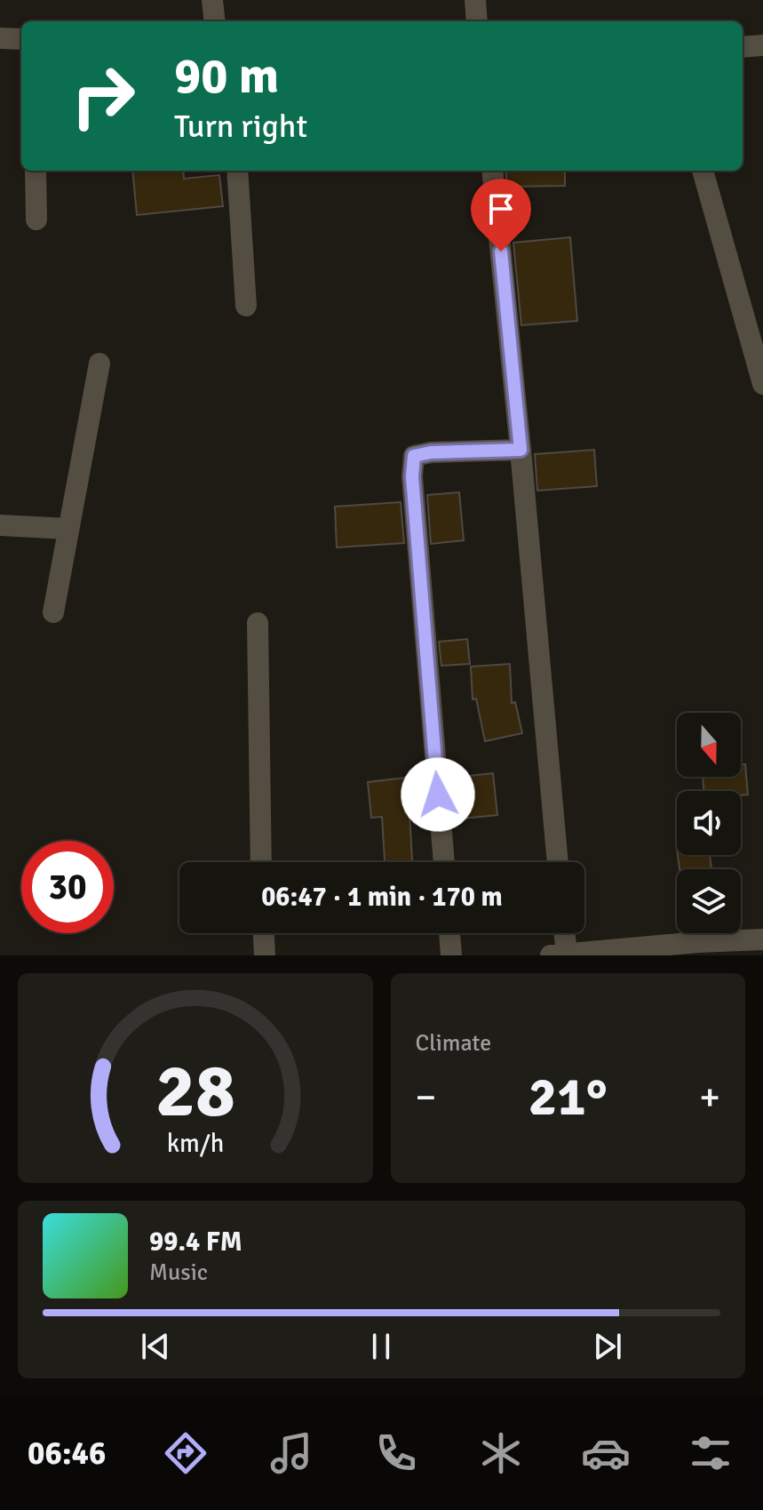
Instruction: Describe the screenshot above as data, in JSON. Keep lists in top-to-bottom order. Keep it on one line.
{"north":"bottom","page":{"turn":["90 m","Turn right"],"limit":"30","trip":"06:47 · 1 min · 170 m","tile":"Climate","heat":["−","21°","+"],"song":["99.4 FM","Music"],"tabs":"06:46","gauge":["28","km/h"]}}
